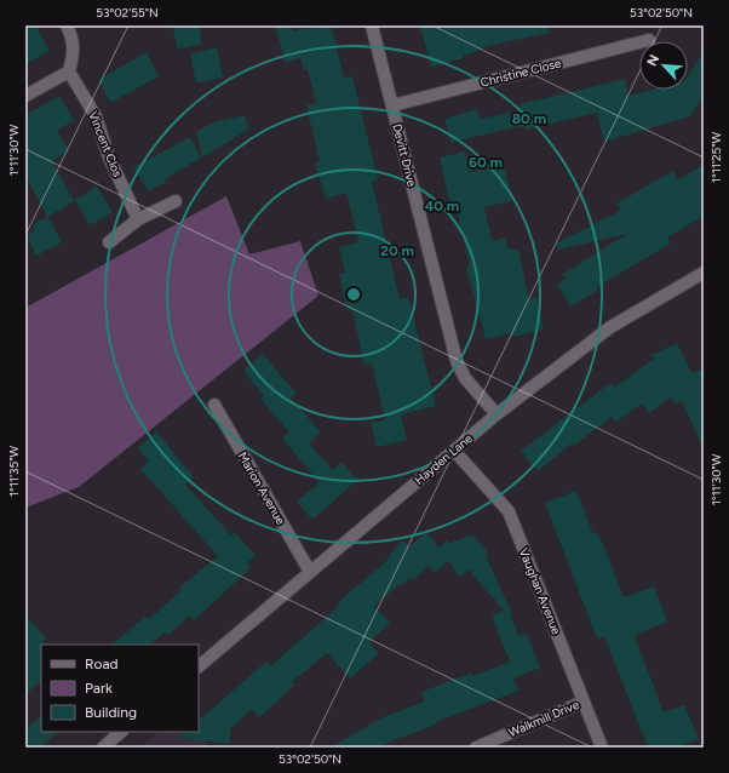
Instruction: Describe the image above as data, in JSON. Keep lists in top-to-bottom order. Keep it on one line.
{"streets":{"street":["Christine Close","Vincent Clos","Devitt Drive","Hayden Lane","Marion Avenue","Vaughan Avenue","Walkmill Drive"]},"crossings":[["Christine Close","Devitt Drive"],["Devitt Drive","Hayden Lane"],["Hayden Lane","Marion Avenue"],["Hayden Lane","Vaughan Avenue"],["Vaughan Avenue","Walkmill Drive"]],"legend":["Road","Park","Building"],"north":"top left","coordinates":["53°02'55\"N","53°02'50\"N","1°11'30\"W","1°11'25\"W","1°11'35\"W"],"rings":["80 m","60 m","40 m","20 m"]}
